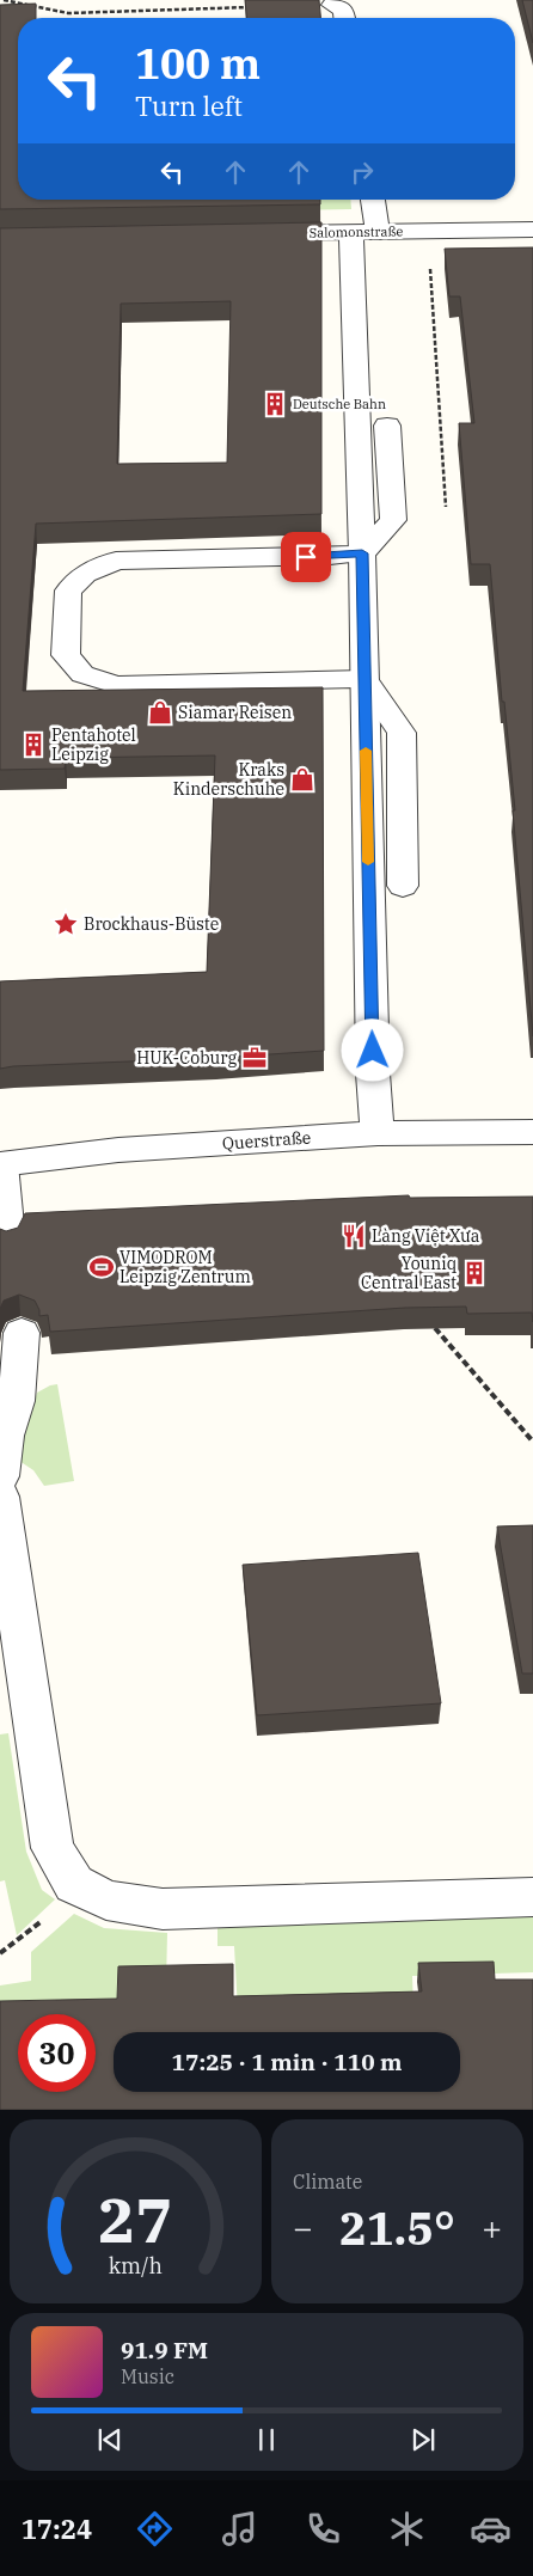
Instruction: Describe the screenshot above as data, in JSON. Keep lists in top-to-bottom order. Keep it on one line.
{"streets":{"street":["Salomonstraße","Querstraße"]},"places":{"building":["Deutsche Bahn","Pentahotel Leipzig","Youniq Central East"],"shop":["Siamar Reisen","Kraks Kinderschuhe"],"place":["Brockhaus-Büste"],"office":["HUK-Coburg"],"restaurant":["Làng Việt Xưa"],"sports":["VIMODROM Leipzig Zentrum"]},"page":{"turn":["100 m","Turn left"],"limit":"30","trip":"17:25 · 1 min · 110 m","tile":"Climate","heat":["−","21.5°","+"],"song":["91.9 FM","Music"],"tabs":"17:24","gauge":["27","km/h"]}}
